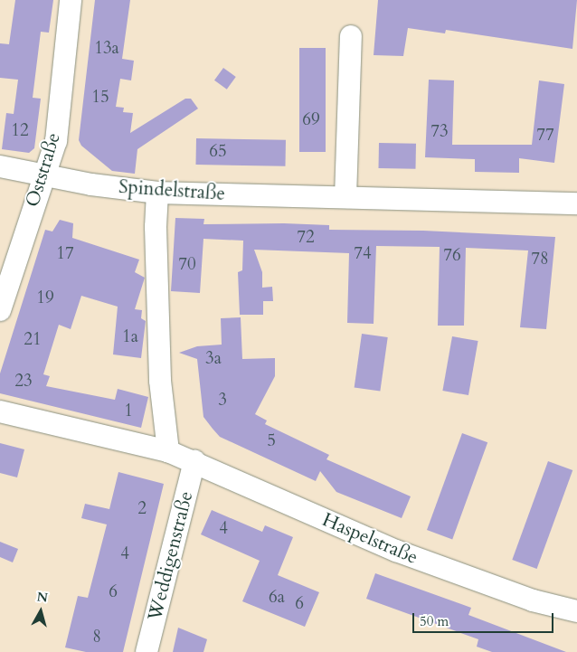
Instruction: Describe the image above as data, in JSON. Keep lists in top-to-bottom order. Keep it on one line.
{"streets":{"street":["Oststraße","Spindelstraße","Haspelstraße","Weddigenstraße"]},"crossings":[["Oststraße","Spindelstraße"],["Haspelstraße","Weddigenstraße"]],"house_numbers":["13a","15","69","12","73","77","65","72","17","74","76","78","70","19","1a","21","3a","23","3","1","5","2","4","4","6","6a","6","8"],"scale_bar":"50 m","north":"top"}
